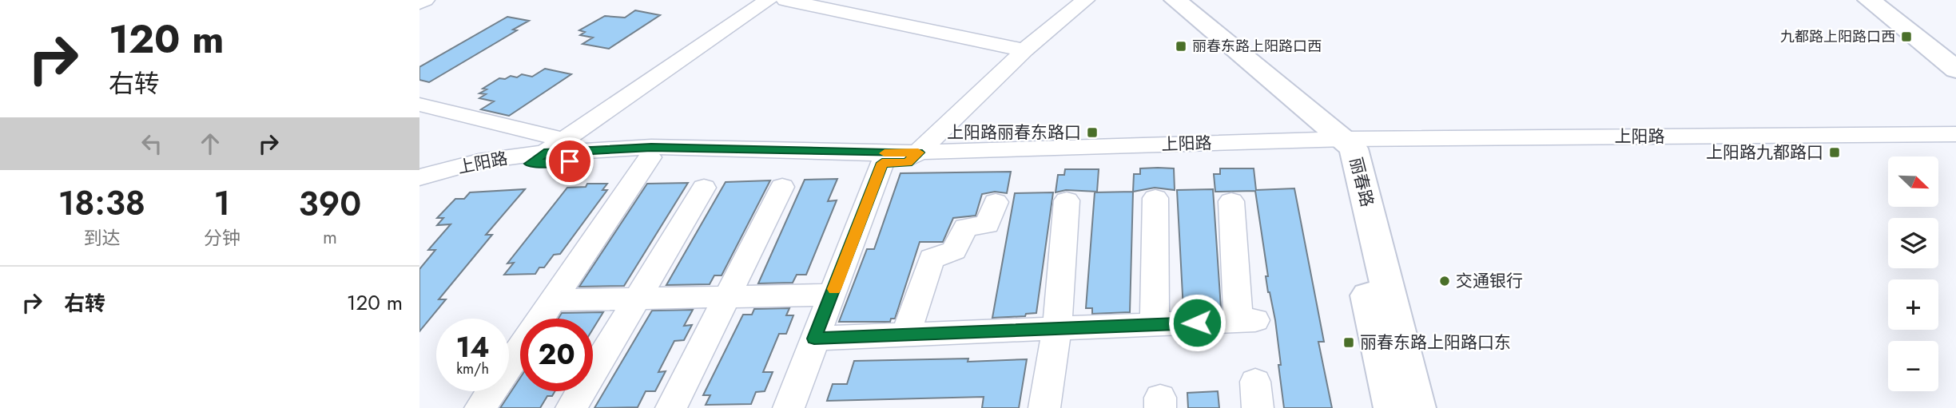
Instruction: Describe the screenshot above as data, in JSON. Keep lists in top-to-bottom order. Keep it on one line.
{"streets":{"main road":["丽春路"],"street":["上阳路"]},"crossings":[["上阳路","丽春路"]],"places":{"transit":["九都路上阳路口西","丽春东路上阳路口西","上阳路丽春东路口","上阳路九都路口","丽春东路上阳路口东"],"other":["交通银行"]},"north":"bottom right","page":{"turn":["120 m","右转"],"map_buttons":["+","−"],"eta":["18:38","到达","1","分钟","390","m"],"list":[{"name":"右转","value":"120 m"}],"speed":"14 km/h","limit":"20"}}
